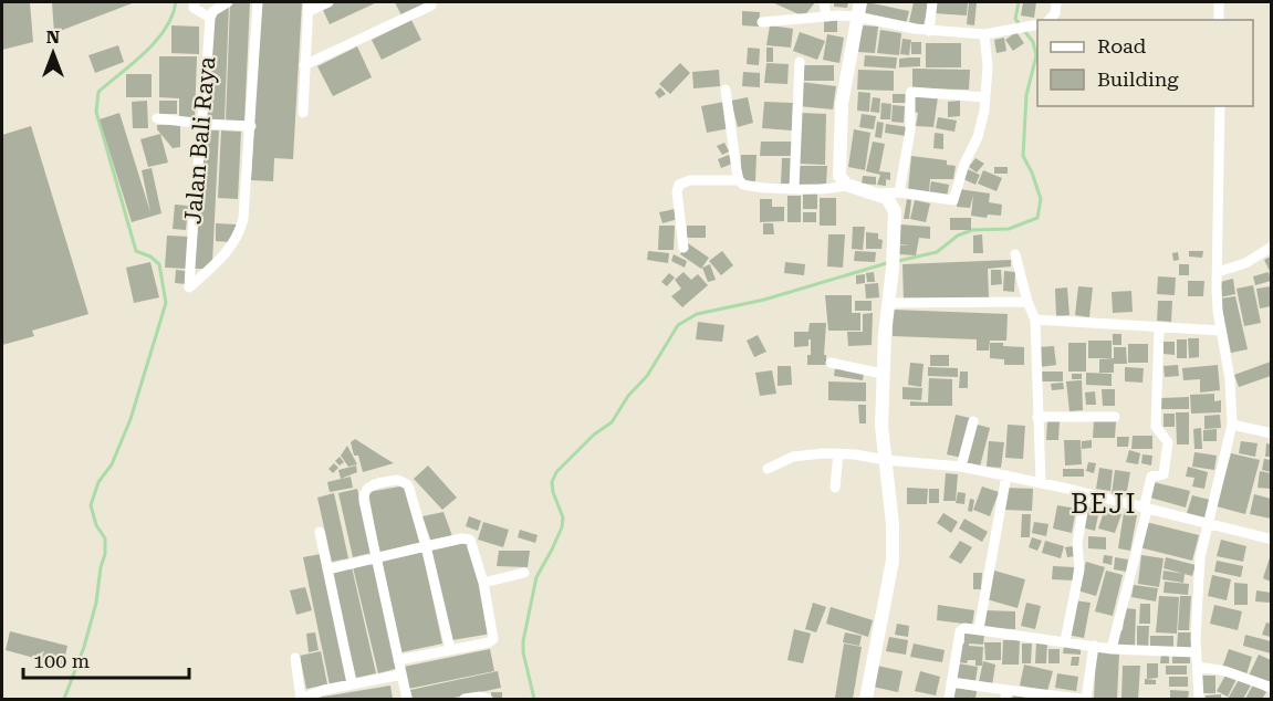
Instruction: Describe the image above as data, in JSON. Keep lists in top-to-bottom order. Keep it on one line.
{"streets":{"street":["Jalan Bali Raya"]},"districts":["BEJI"],"legend":["Road","Building"],"scale_bar":"100 m","north":"top"}
